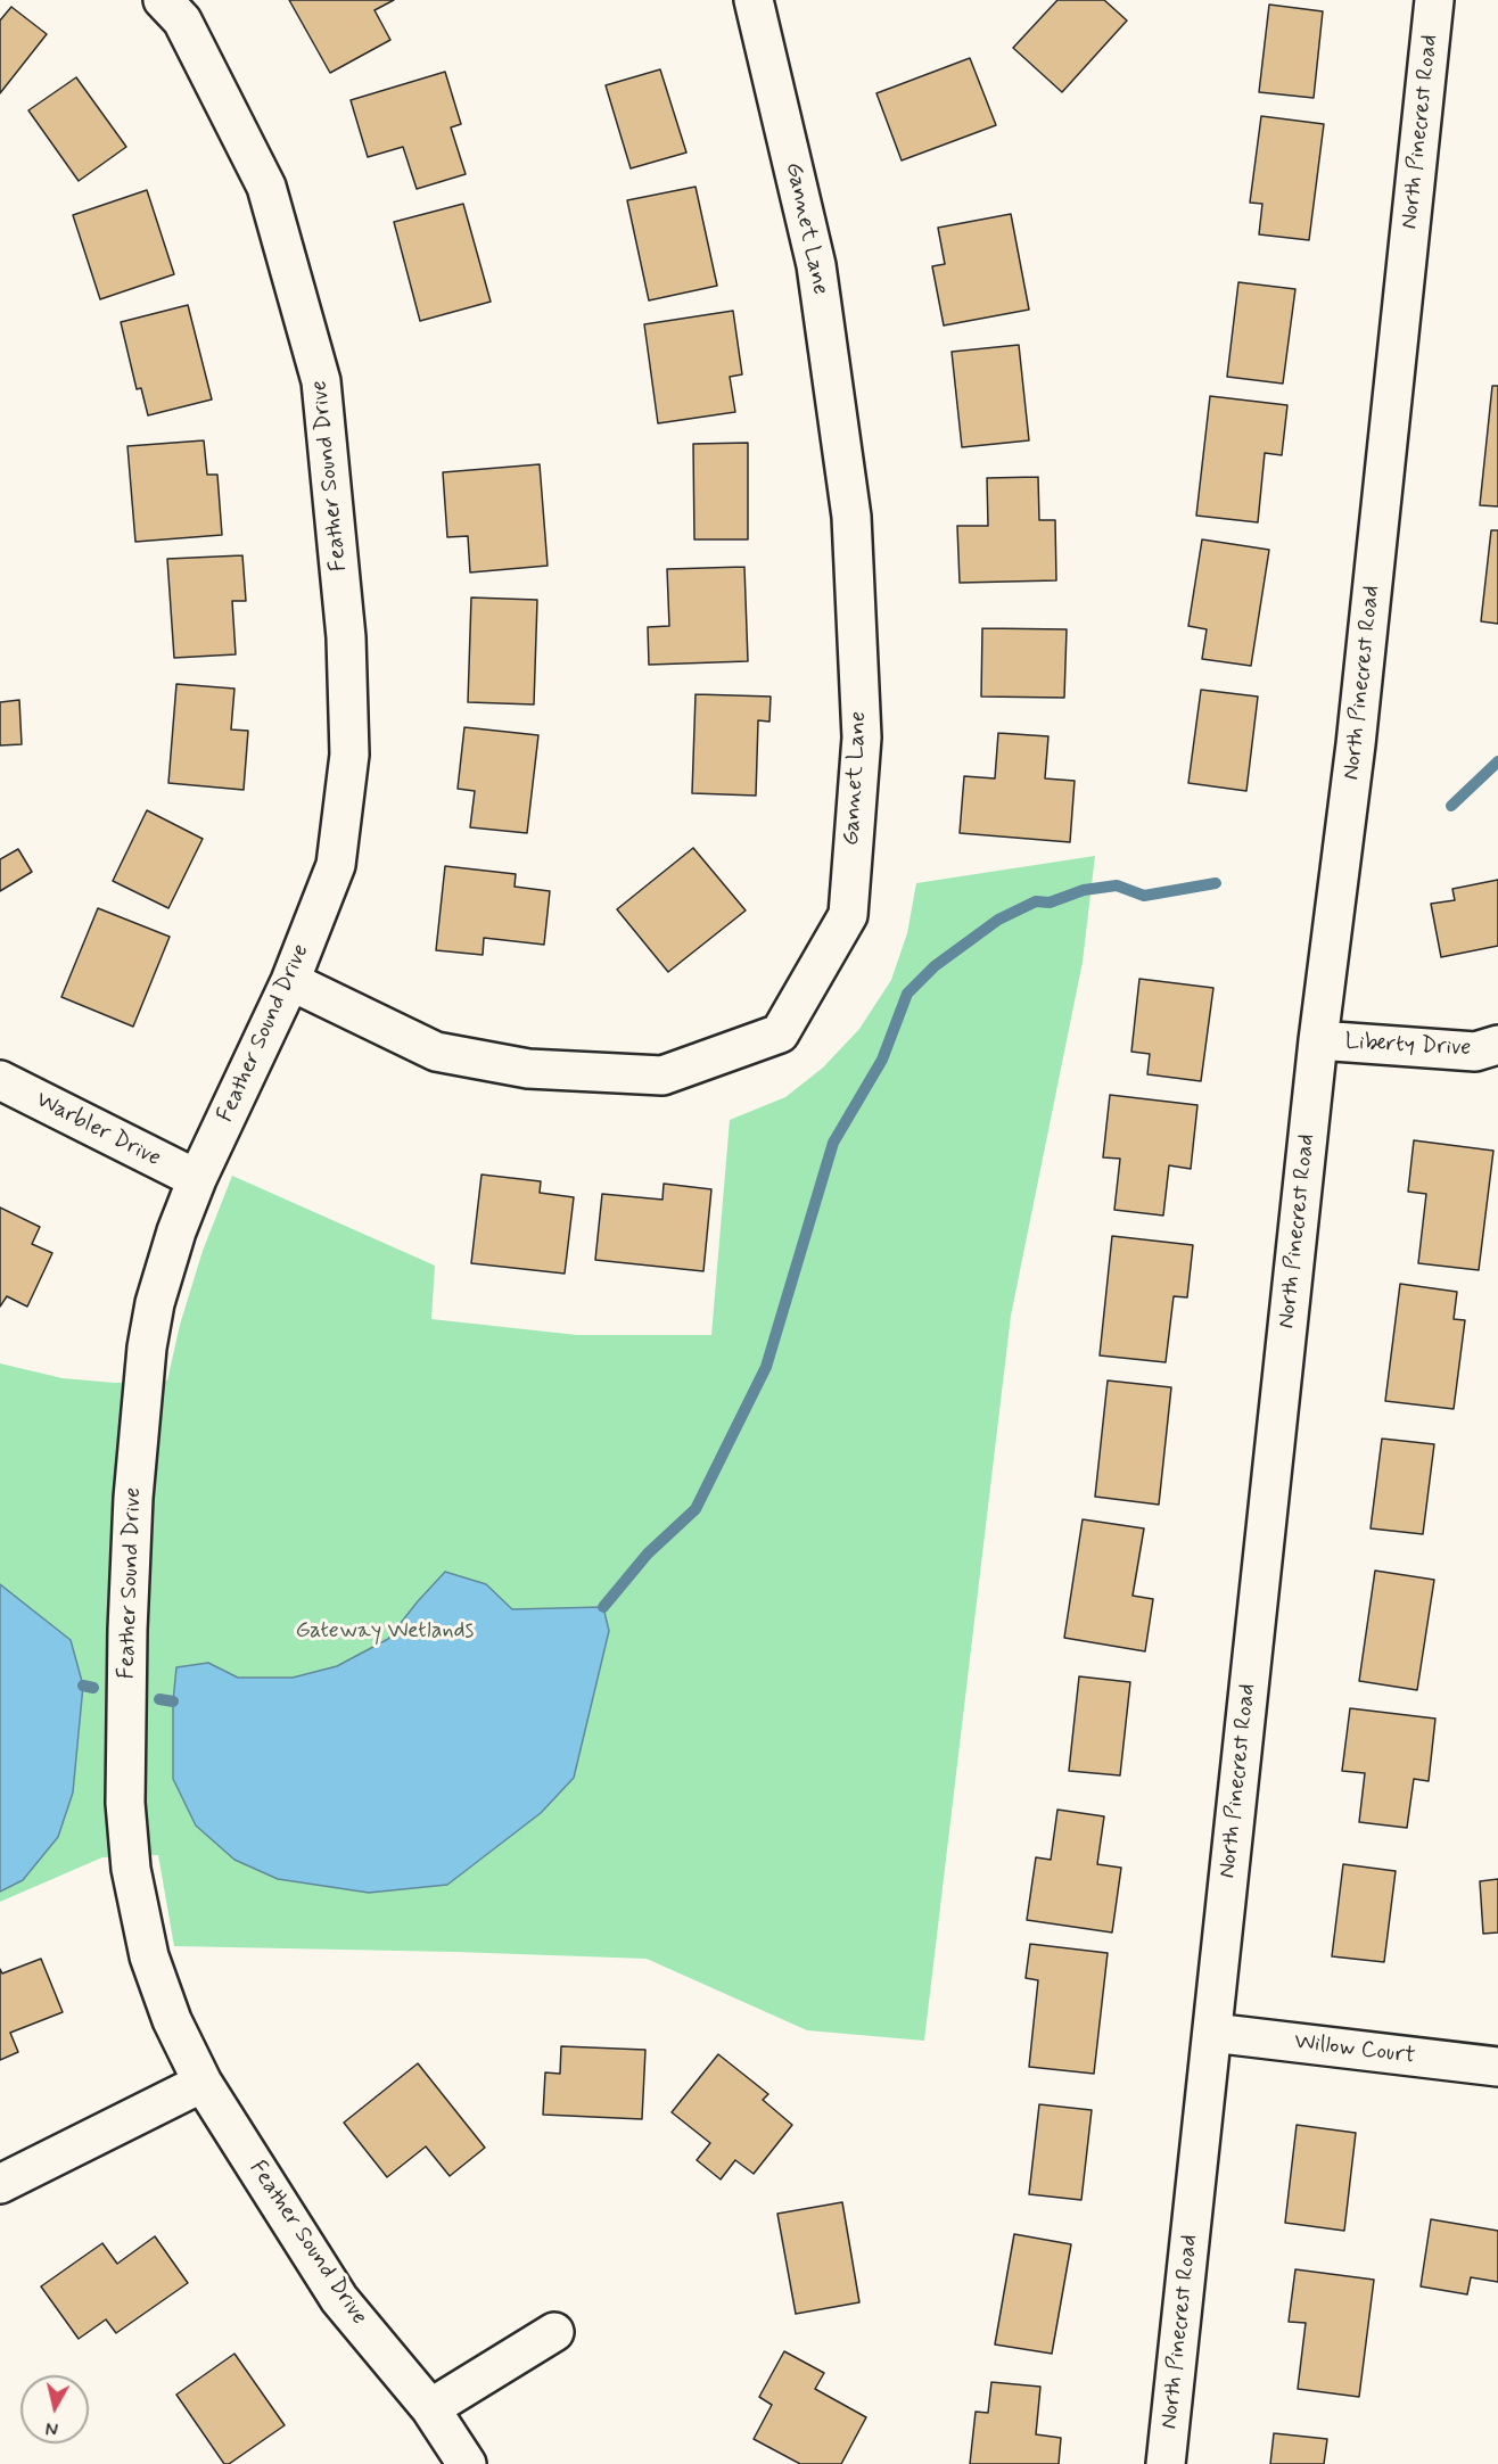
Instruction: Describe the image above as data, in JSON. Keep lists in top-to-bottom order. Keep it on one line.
{"streets":{"street":["North Pinecrest Road","Gannet Lane","Feather Sound Drive","Liberty Drive","Warbler Drive","Willow Court"]},"crossings":[["North Pinecrest Road","Liberty Drive"],["North Pinecrest Road","Willow Court"],["Gannet Lane","Feather Sound Drive"],["Feather Sound Drive","Warbler Drive"]],"parks":["Gateway Wetlands"],"north":"bottom"}
